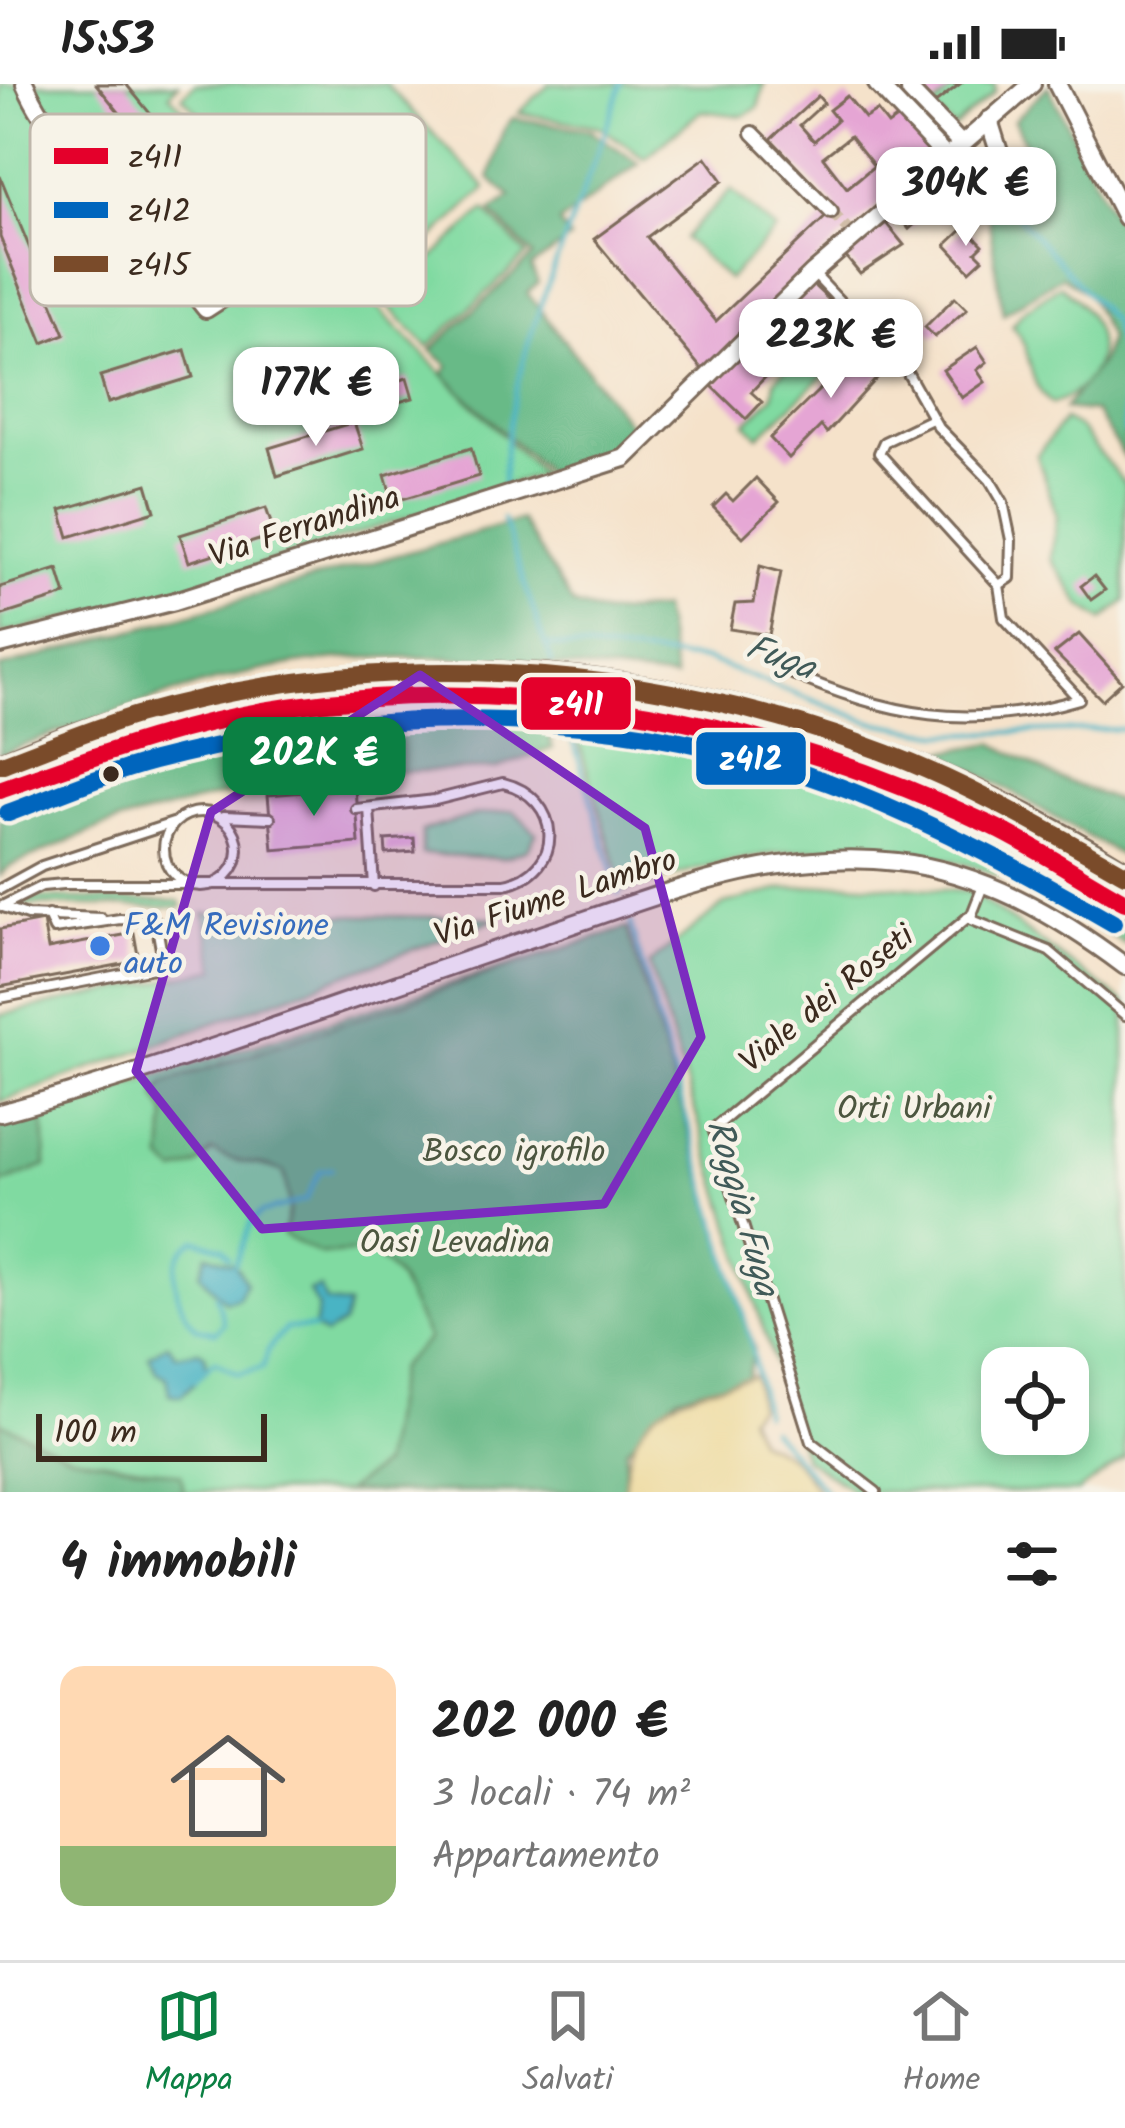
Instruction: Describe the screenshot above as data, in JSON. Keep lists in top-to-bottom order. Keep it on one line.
{"streets":{"street":["Via Ferrandina","Via Fiume Lambro"],"lane":["Viale dei Roseti"]},"water":["Fuga","Roggia Fuga"],"parks":["Orti Urbani","Bosco igrofilo","Oasi Levadina"],"places":["F&M Revisione auto"],"lines":["transit line z415","transit line z411","transit line z412"],"legend":["z411","z412","z415"],"scale_bar":"100 m","page":{"status":"15:53","price":["304K €","223K €","177K €","202K €"],"scale":"100 m","heading":"4 immobili","list":[{"name":"202 000 €","note":"3 locali · 74 m² · Appartamento"}],"tabs":["Mappa","Salvati","Home"]}}
